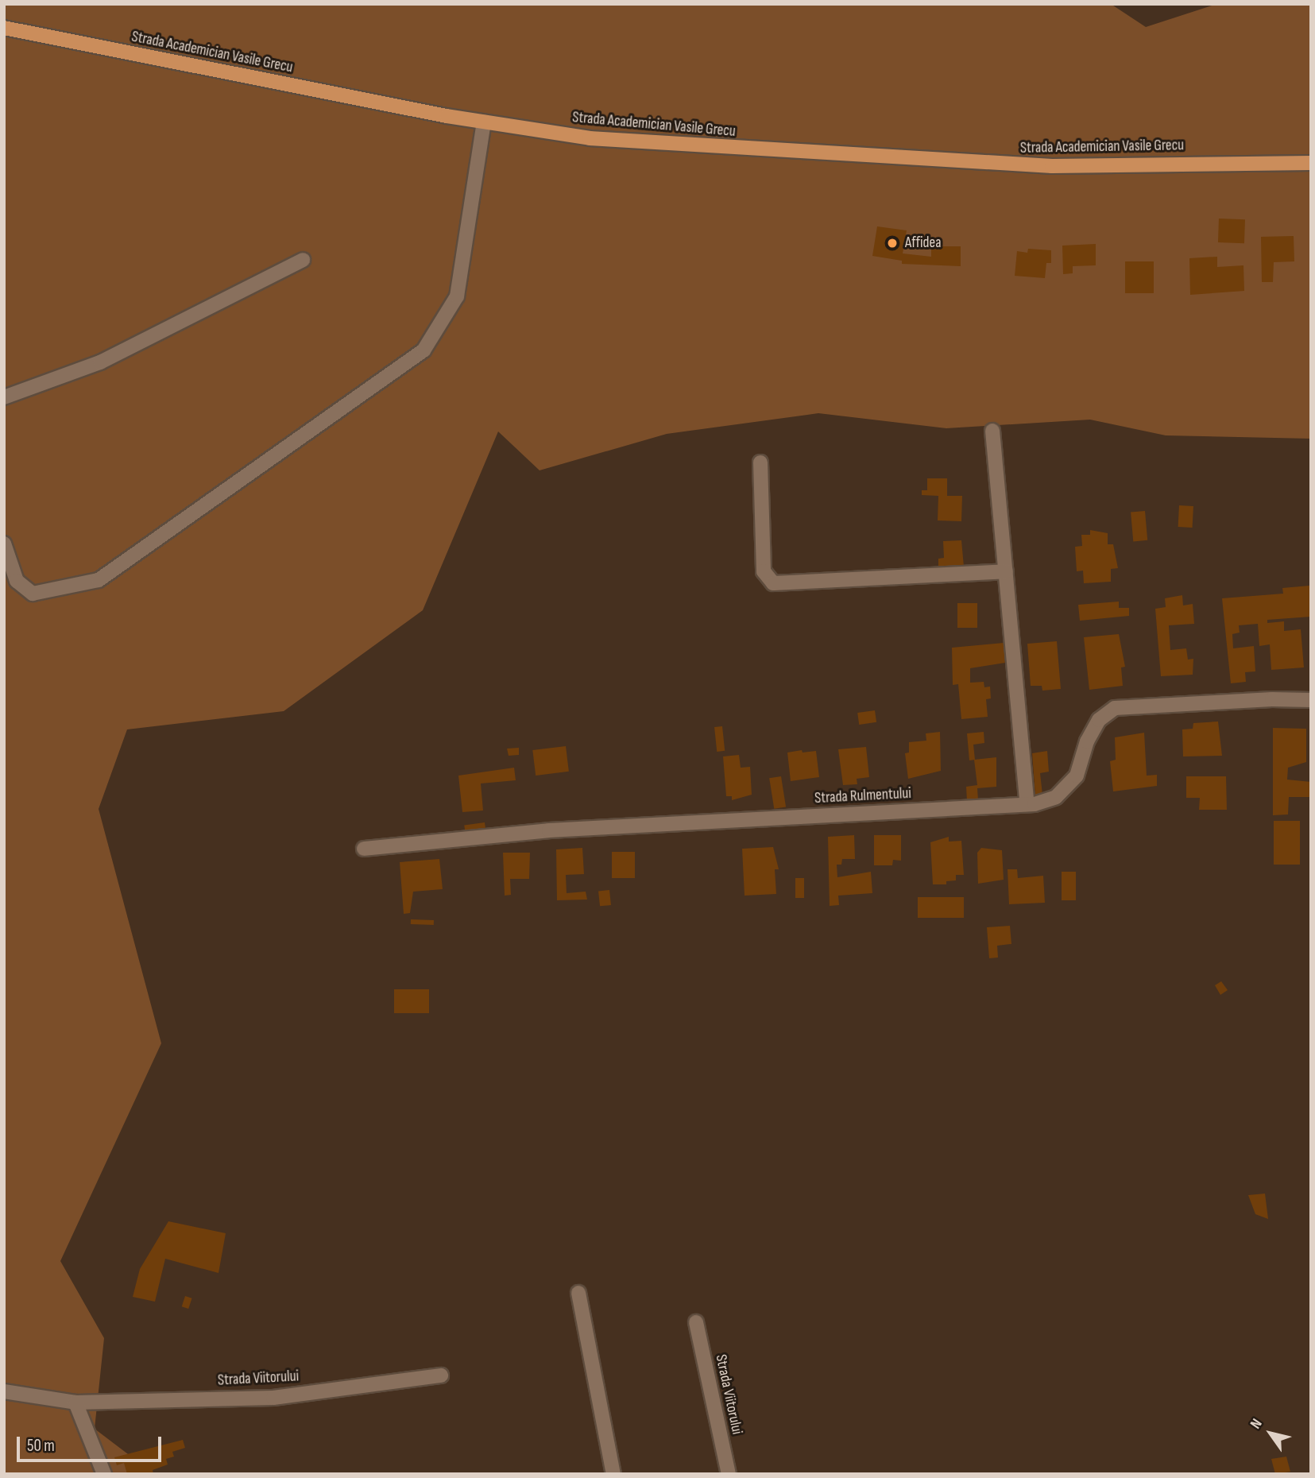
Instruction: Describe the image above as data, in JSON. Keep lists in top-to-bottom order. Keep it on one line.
{"streets":{"main road":["Strada Academician Vasile Grecu"],"street":["Strada Rulmentului","Strada Viitorului"]},"places":["Affidea"],"scale_bar":"50 m","north":"top left"}
